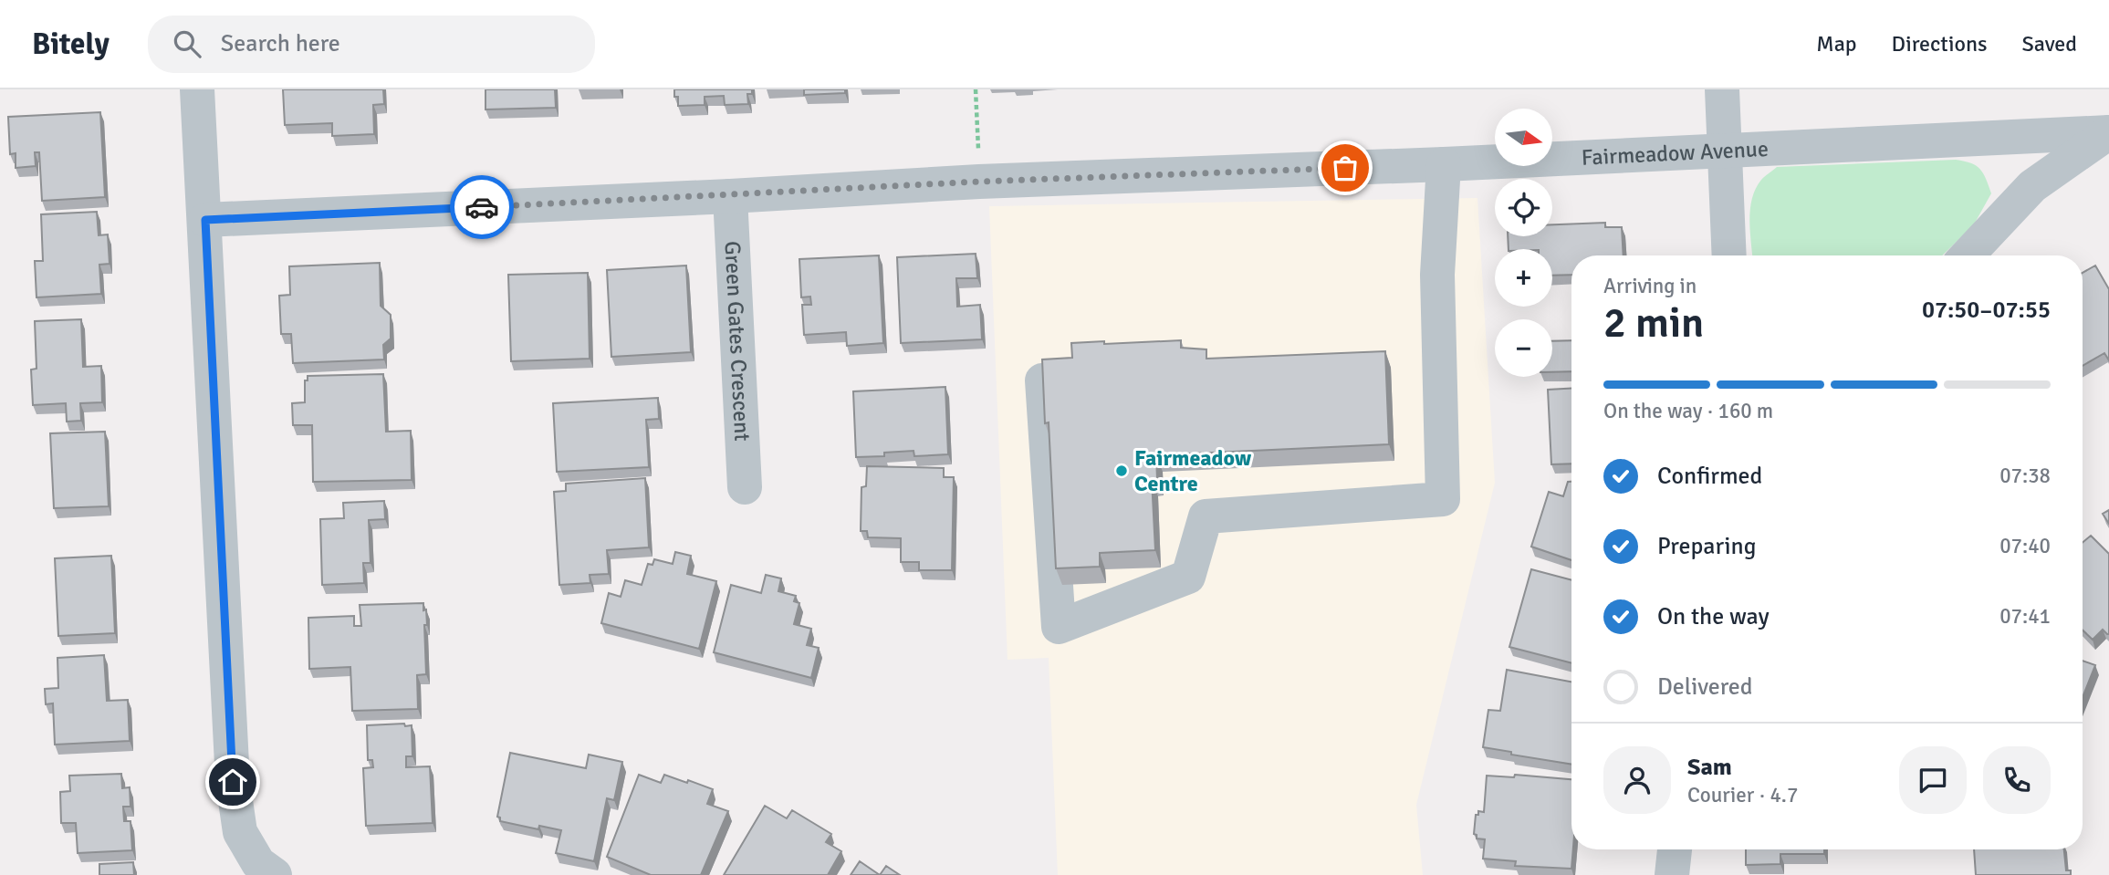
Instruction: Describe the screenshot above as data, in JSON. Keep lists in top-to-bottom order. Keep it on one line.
{"streets":{"street":["Fairmeadow Avenue","Green Gates Crescent"]},"crossings":[["Fairmeadow Avenue","Green Gates Crescent"]],"places":["Fairmeadow Centre"],"north":"right","page":{"header":"Bitely","search":"Search here","nav":["Map","Directions","Saved"],"map_buttons":["+","−"],"heading":["2 min","Arriving in","07:50–07:55"],"panel":["Sam","Courier · 4.7"],"bar":"On the way · 160 m","list":[["Confirmed","07:38"],["Preparing","07:40"],["On the way","07:41"],"Delivered"]}}
